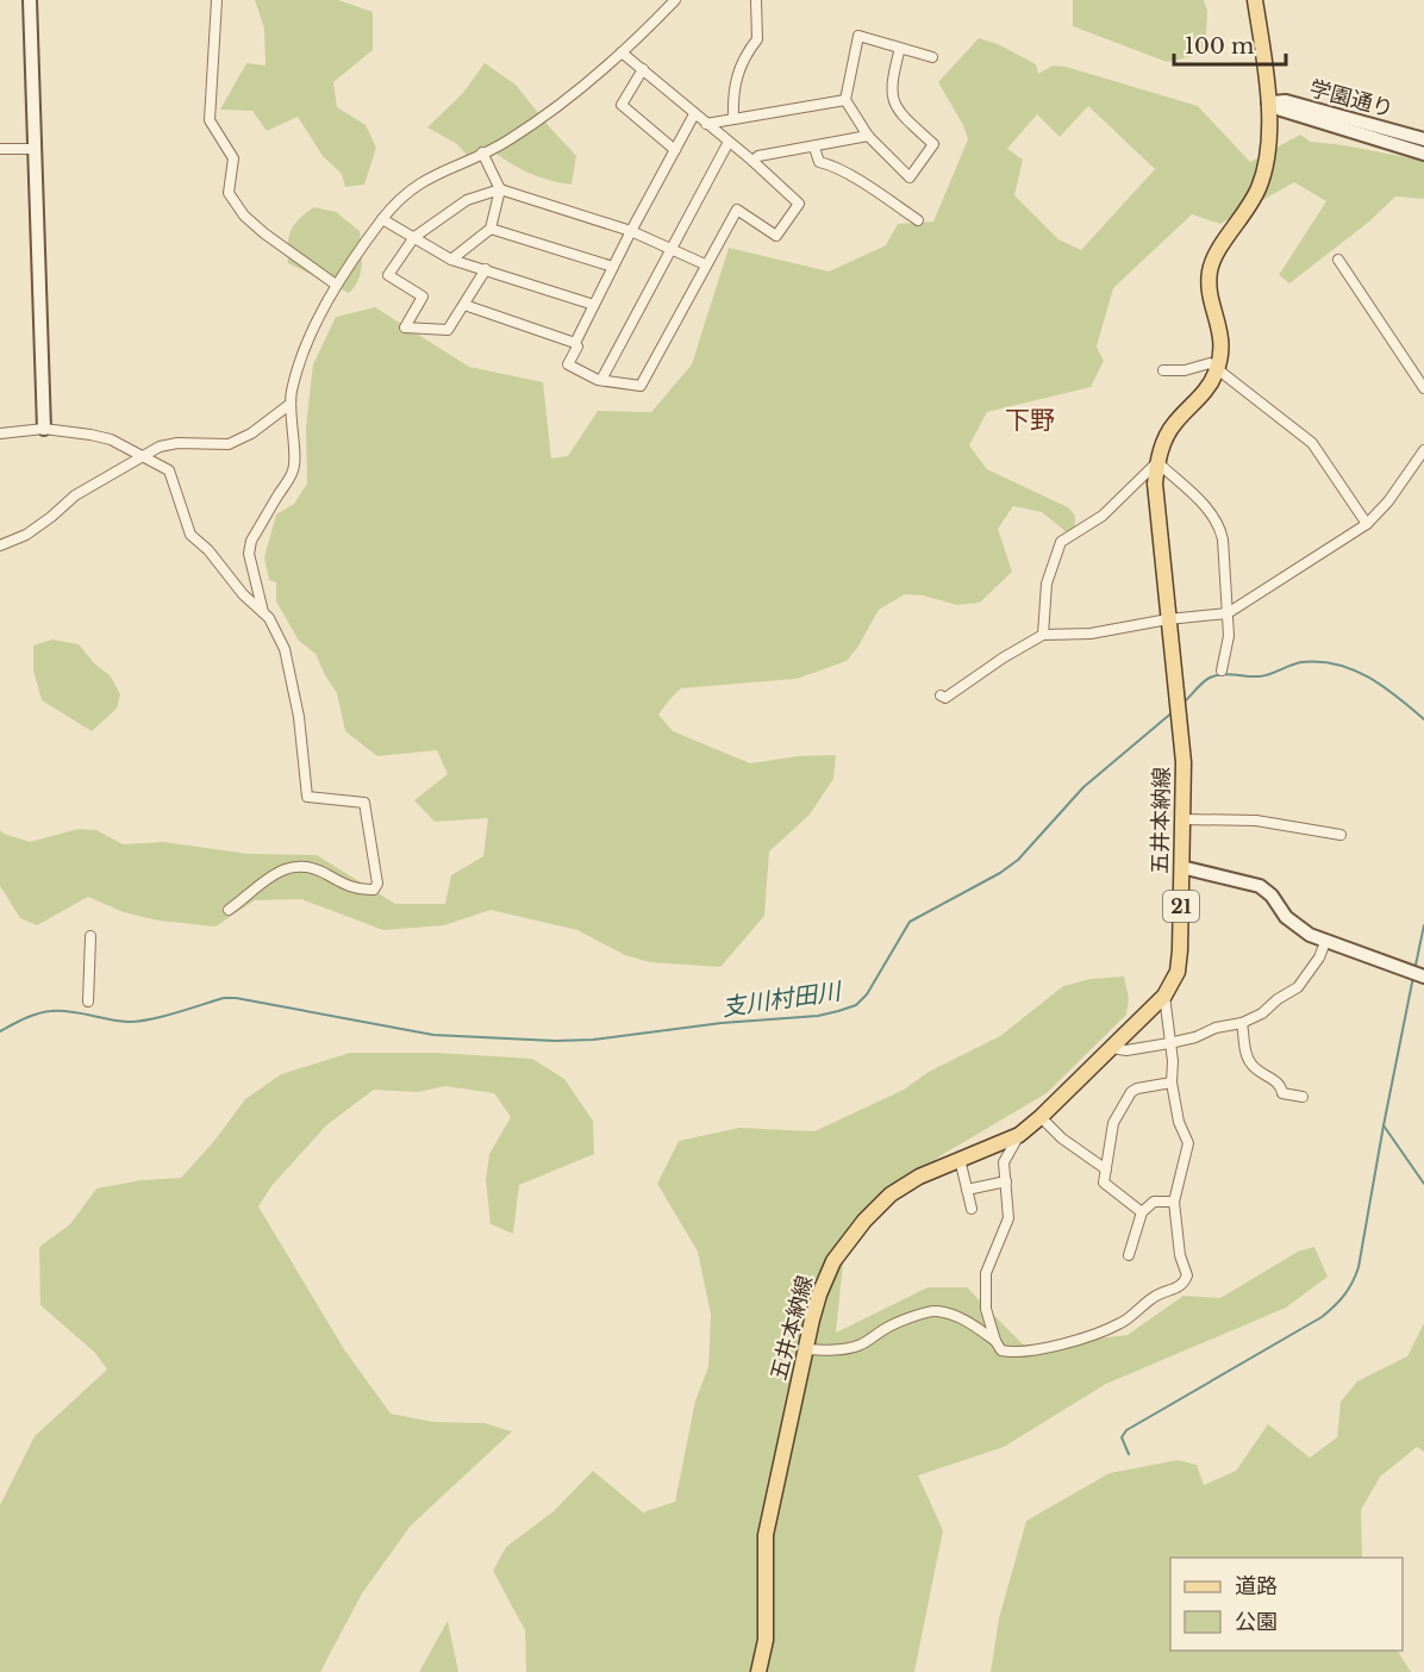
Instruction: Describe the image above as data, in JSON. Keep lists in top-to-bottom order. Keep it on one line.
{"streets":{"main road":["五井本納線","21"],"street":["学園通り"]},"crossings":[["学園通り","五井本納線"]],"districts":["下野"],"water":["支川村田川"],"legend":["道路","公園"],"scale_bar":"100 m"}
